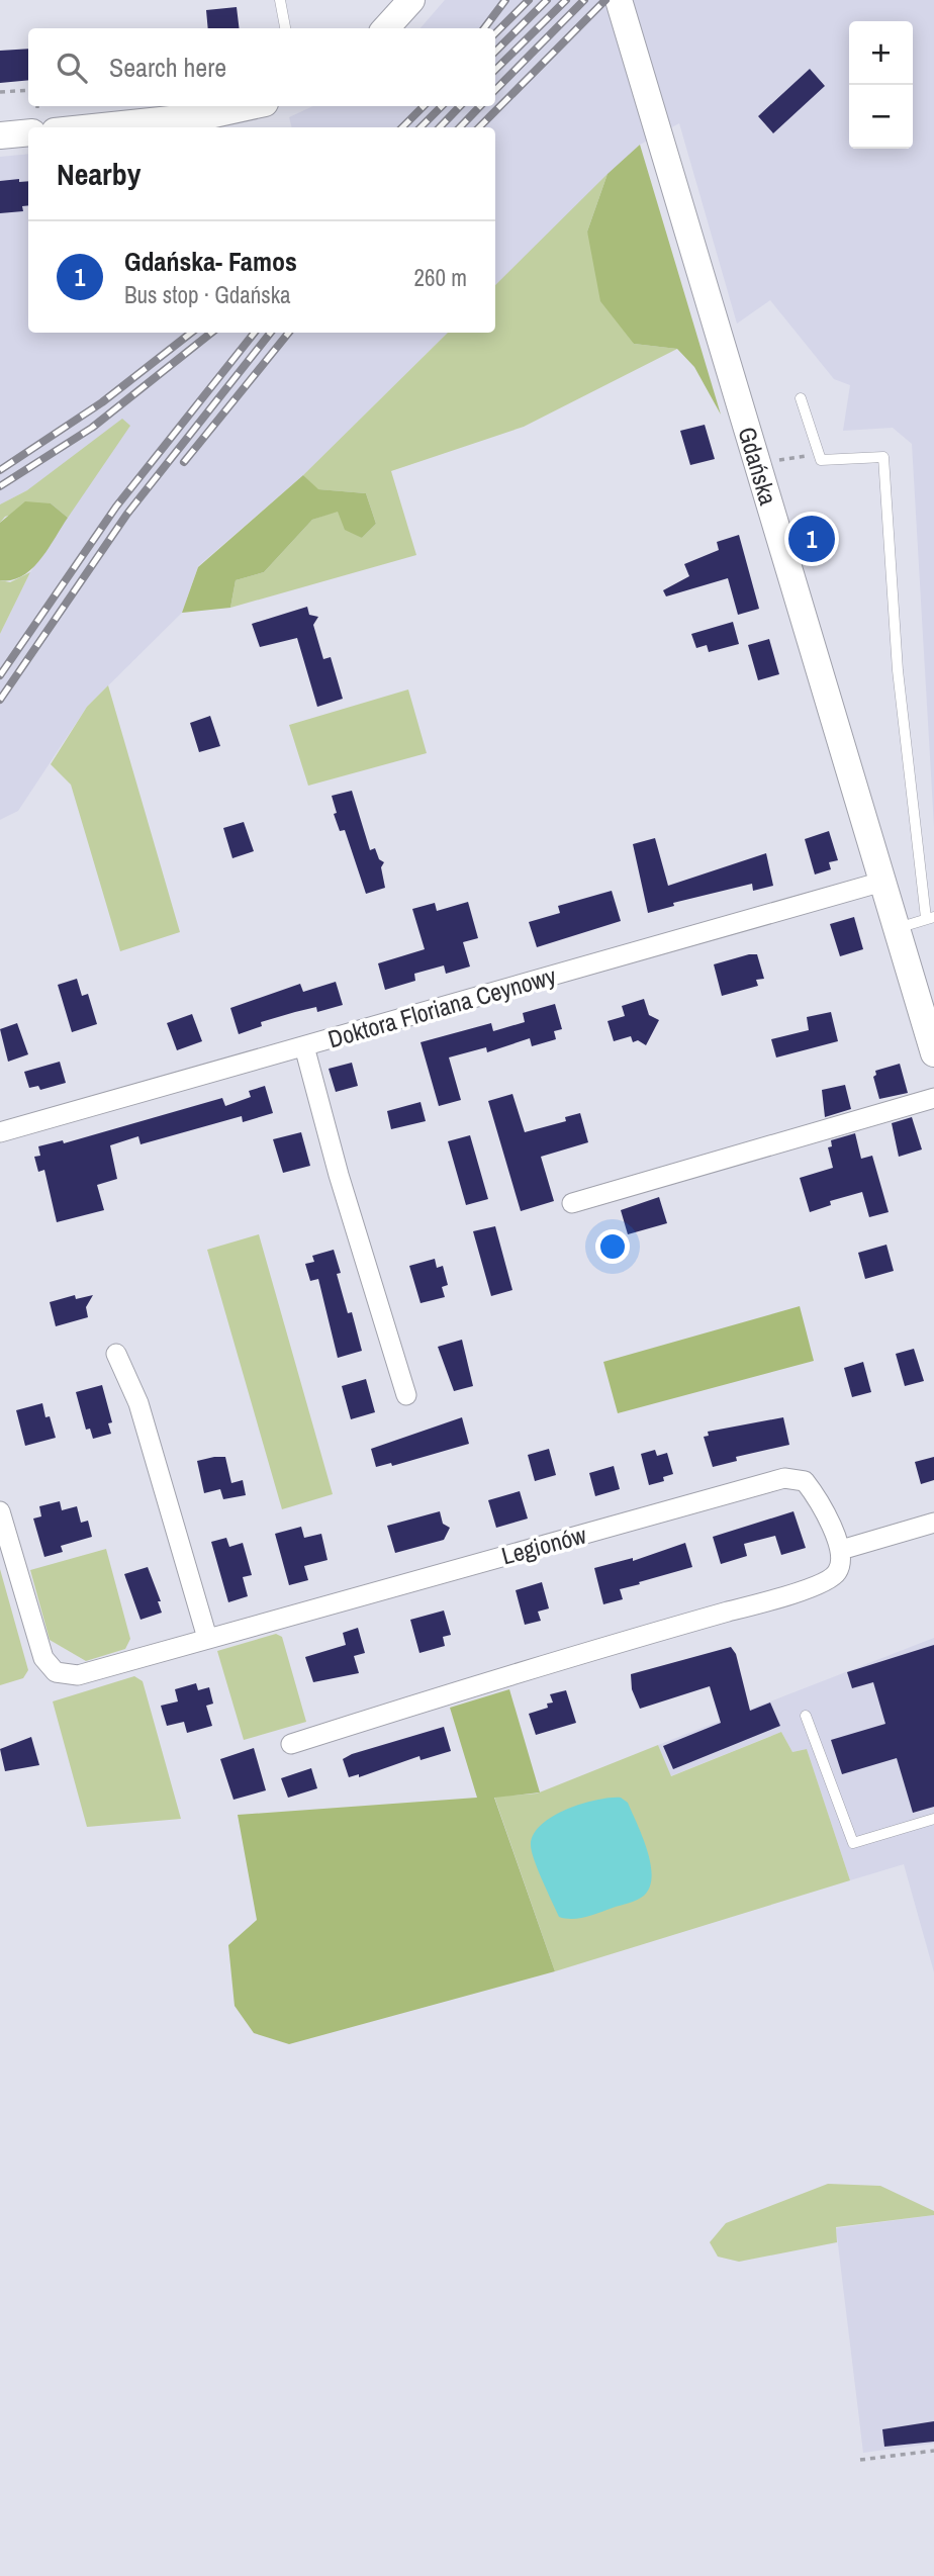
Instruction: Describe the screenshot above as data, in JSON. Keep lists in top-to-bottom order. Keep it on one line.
{"streets":{"main road":["Gdańska"],"street":["Doktora Floriana Ceynowy","Legionów"]},"crossings":[["Gdańska","Doktora Floriana Ceynowy"]],"page":{"map_buttons":["+","−"],"search":"Search here","heading":"Nearby","list":[{"mark":"1","name":"Gdańska- Famos","note":"Bus stop · Gdańska","value":"260 m"}],"pins":"1"}}
